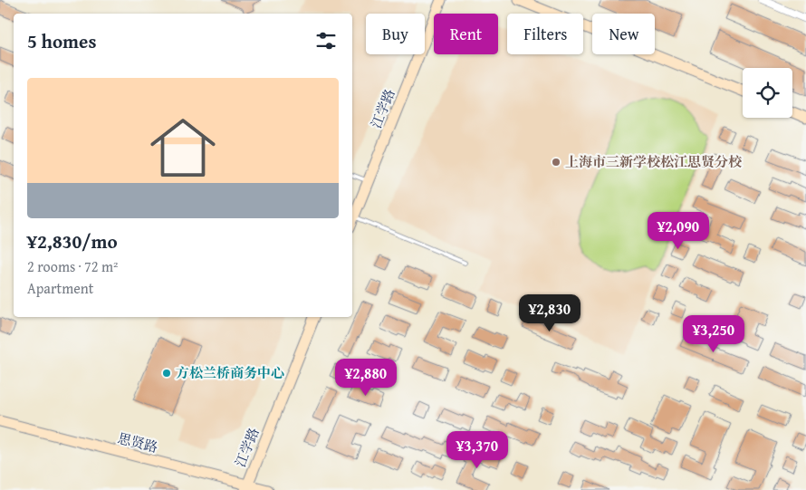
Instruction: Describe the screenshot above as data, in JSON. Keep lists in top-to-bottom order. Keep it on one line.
{"streets":{"main road":["江学路","思贤路"]},"crossings":[["江学路","思贤路"]],"places":["上海市三新学校松江思贤分校","方松兰桥商务中心"],"page":{"chip":["Buy","Rent","Filters","New"],"heading":"5 homes","list":[{"name":"¥2,830/mo","note":"2 rooms · 72 m² · Apartment"}],"price":["¥2,090","¥2,830","¥3,250","¥2,880","¥3,370"]}}
